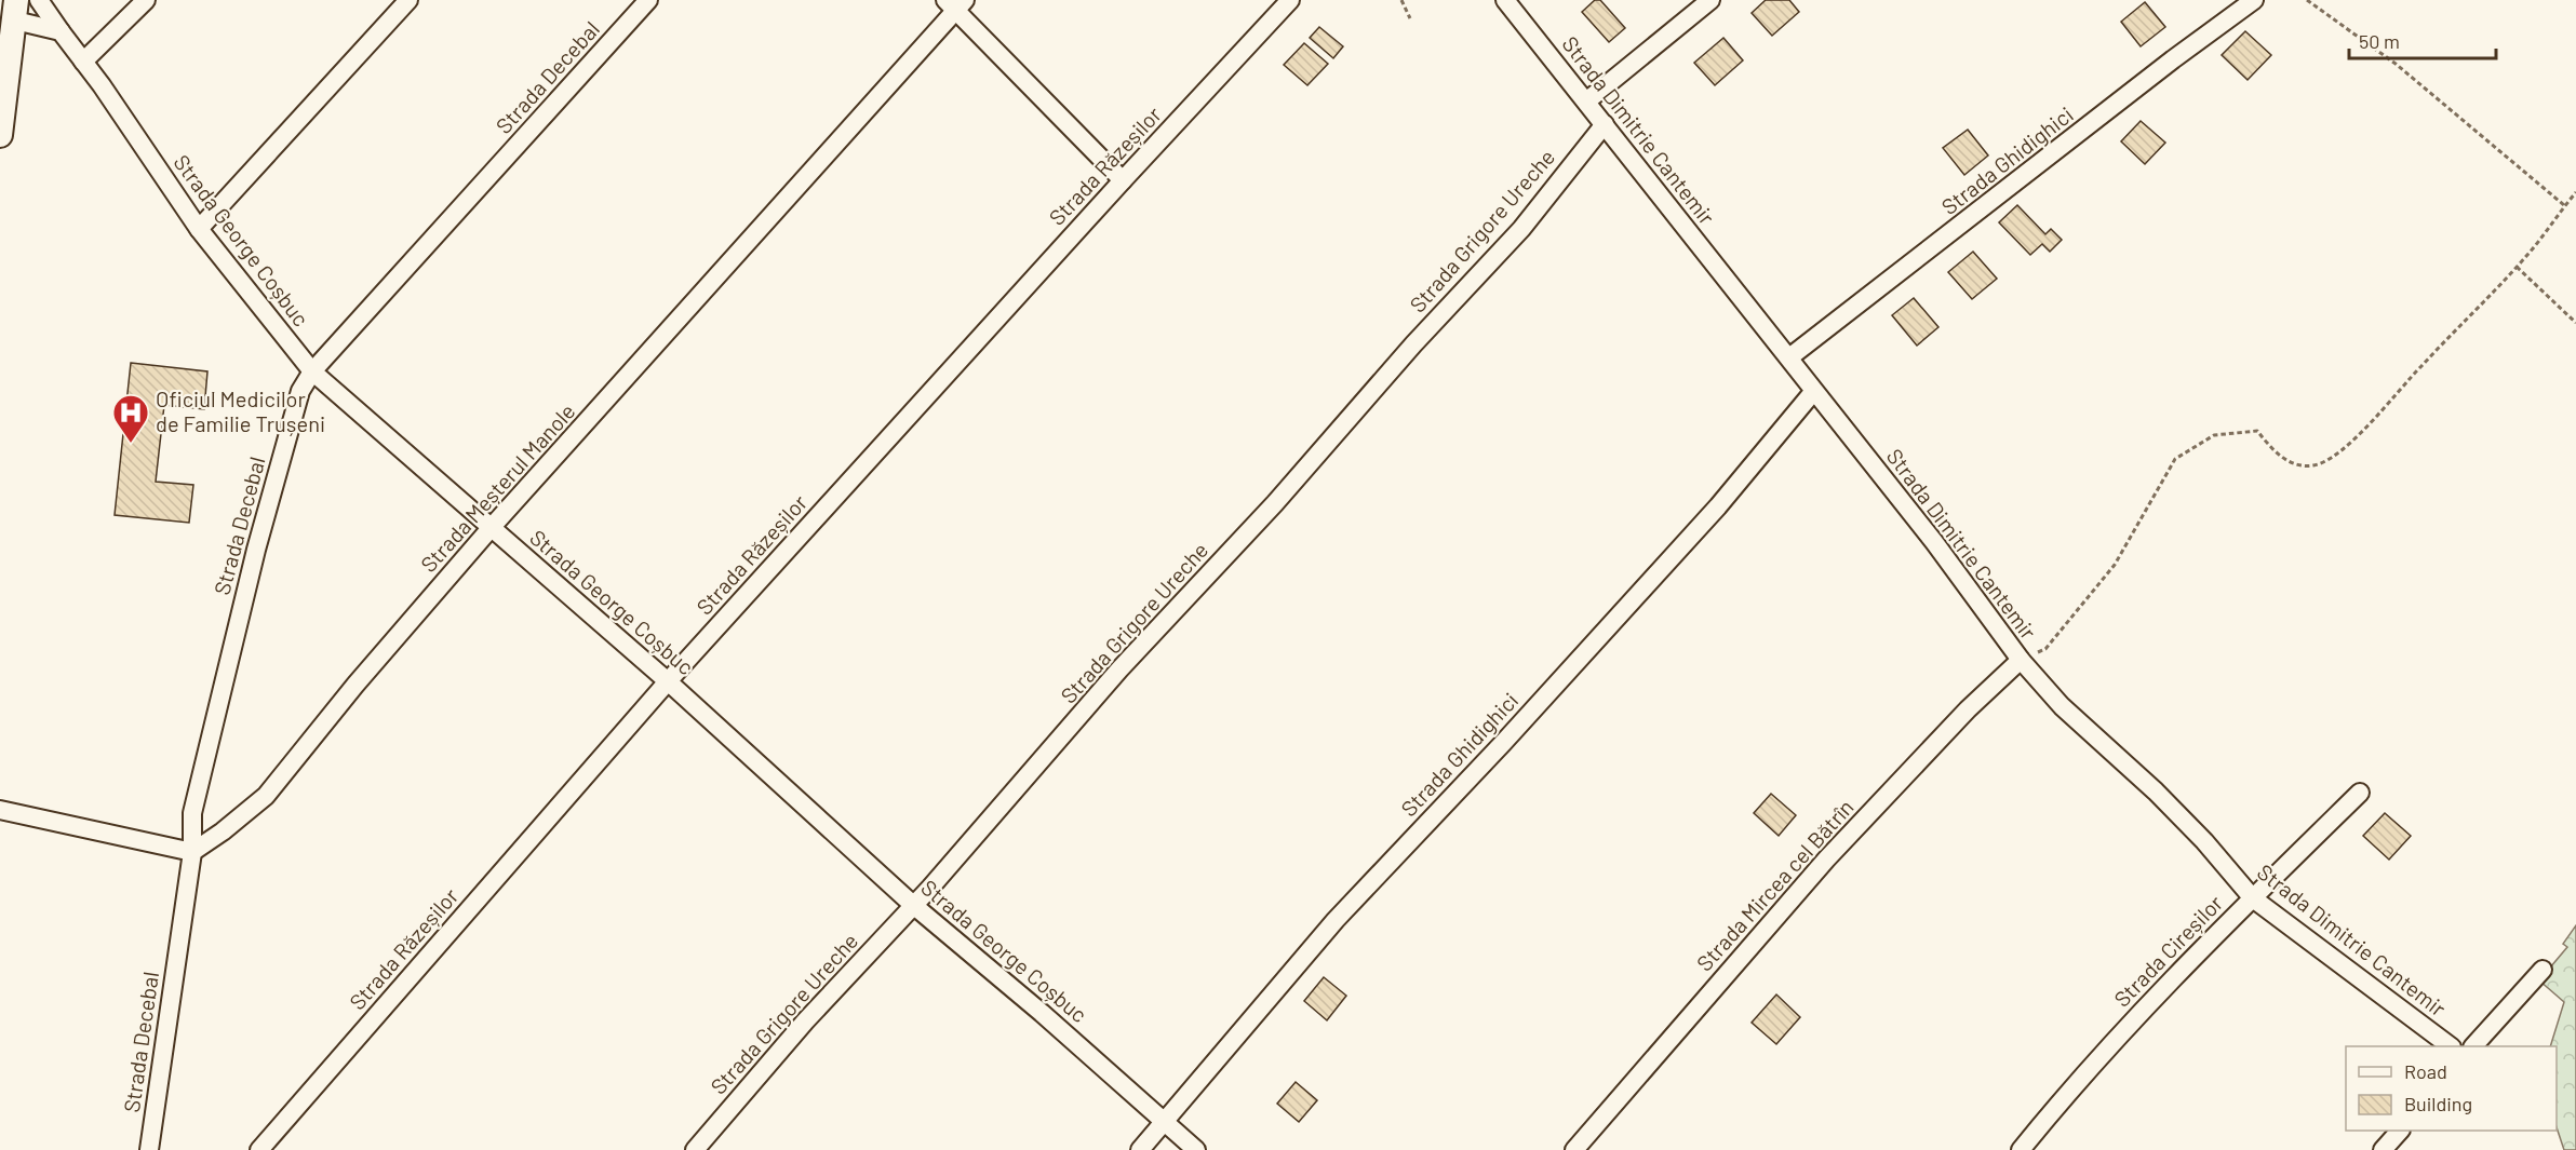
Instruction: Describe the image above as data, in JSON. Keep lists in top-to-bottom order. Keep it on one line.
{"streets":{"street":["Strada Decebal","Strada Dimitrie Cantemir","Strada Ghidighici","Strada Răzeșilor","Strada Grigore Ureche","Strada George Coșbuc","Strada Meșterul Manole","Strada Mircea cel Bătrîn","Strada Cireșilor"]},"crossings":[["Strada Decebal","Strada George Coșbuc"],["Strada Decebal","Strada Meșterul Manole"],["Strada Dimitrie Cantemir","Strada Ghidighici"],["Strada Dimitrie Cantemir","Strada Grigore Ureche"],["Strada Dimitrie Cantemir","Strada Mircea cel Bătrîn"],["Strada Dimitrie Cantemir","Strada Cireșilor"],["Strada Ghidighici","Strada George Coșbuc"],["Strada Răzeșilor","Strada George Coșbuc"],["Strada Grigore Ureche","Strada George Coșbuc"],["Strada George Coșbuc","Strada Meșterul Manole"]],"places":{"hospital":["Oficiul Medicilor de Familie Trușeni"]},"legend":["Road","Building"],"scale_bar":"50 m"}
